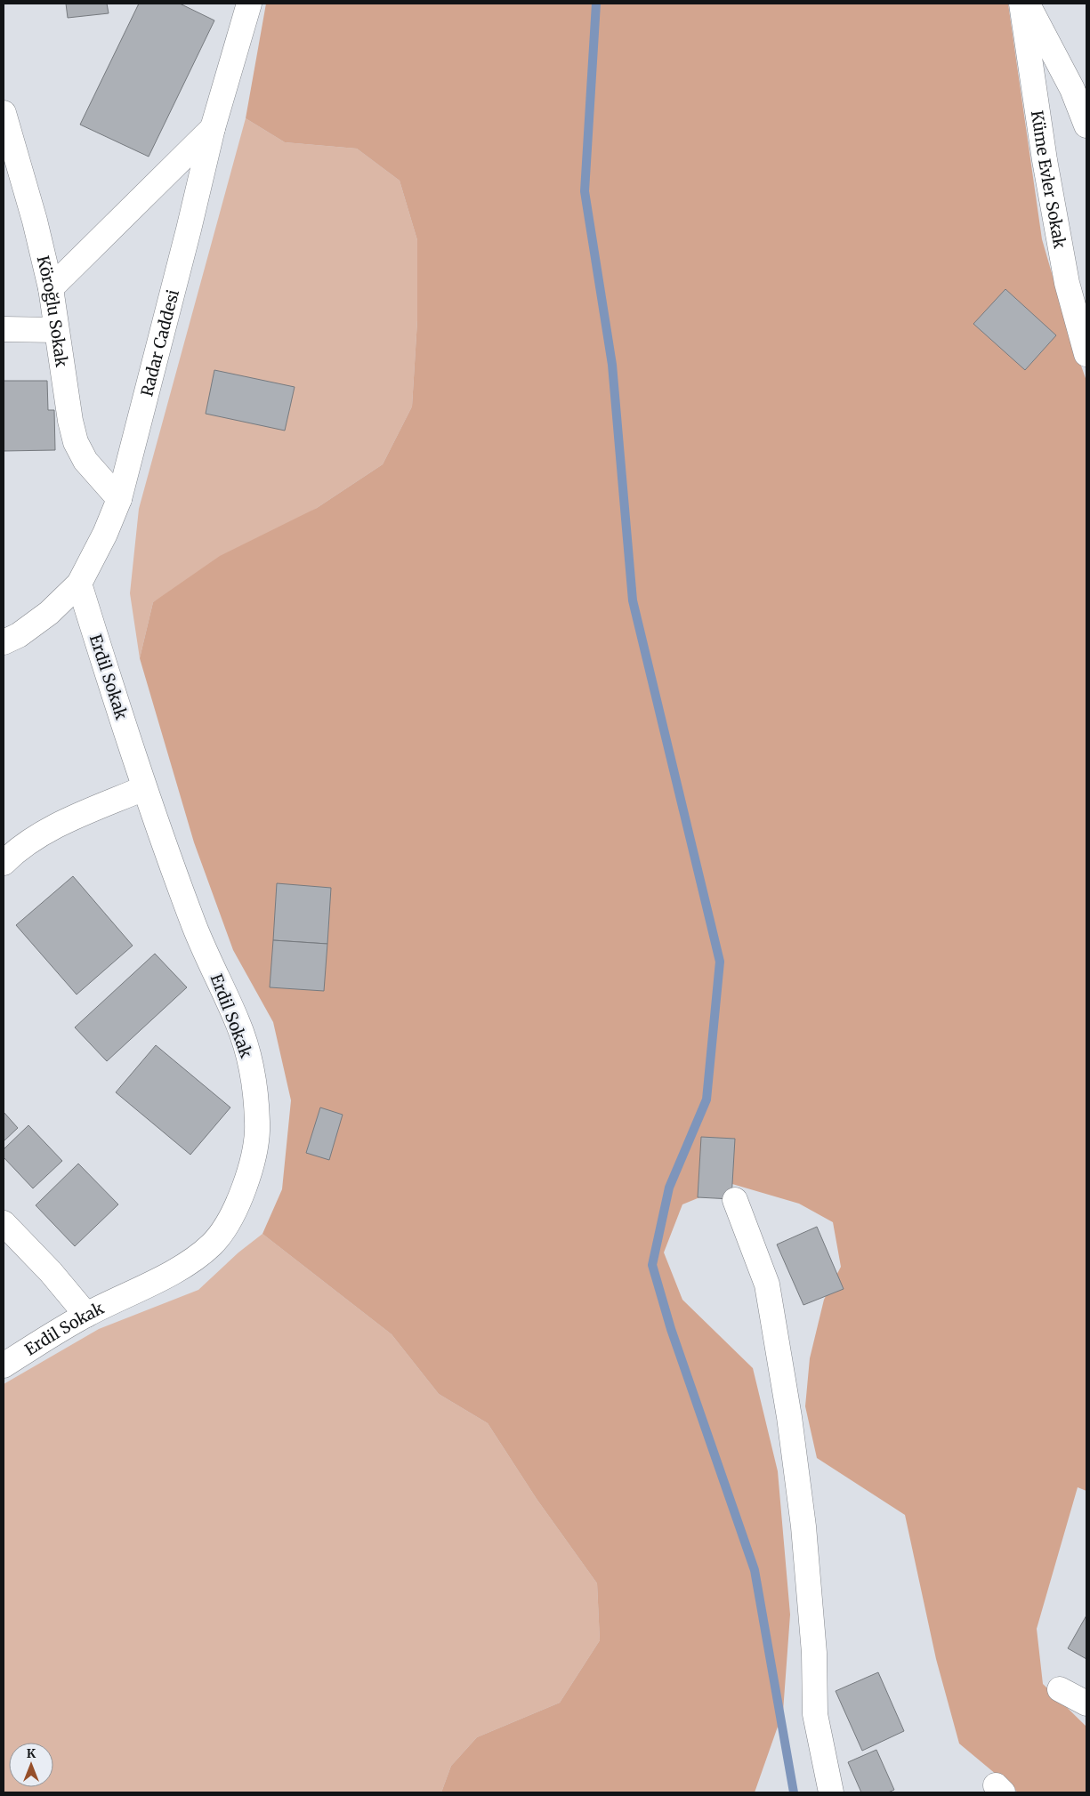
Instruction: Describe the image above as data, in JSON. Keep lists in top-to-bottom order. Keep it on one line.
{"streets":{"street":["Küme Evler Sokak","Köroğlu Sokak","Radar Caddesi","Erdil Sokak"]},"crossings":[["Köroğlu Sokak","Radar Caddesi"],["Radar Caddesi","Erdil Sokak"]],"north":"top"}
